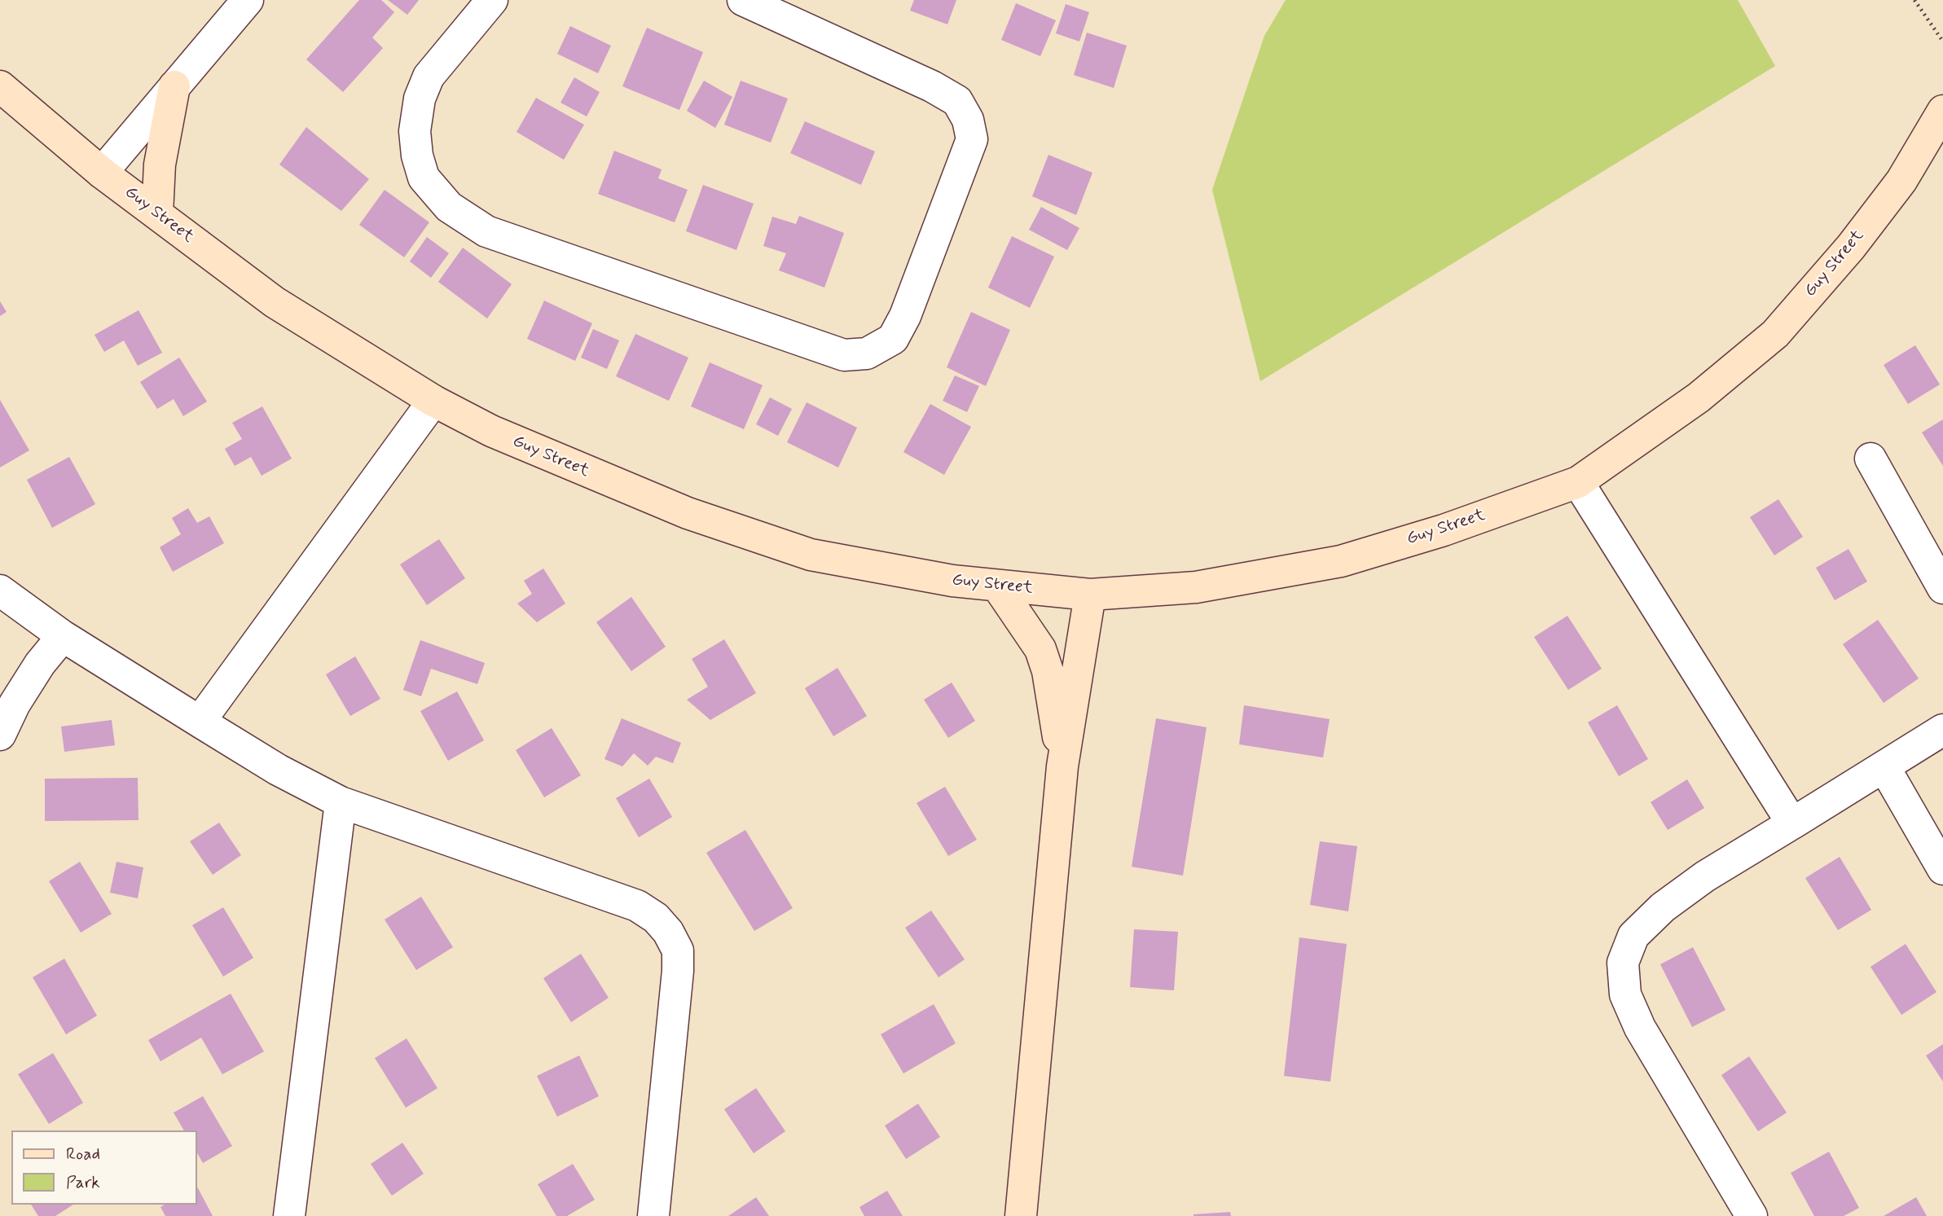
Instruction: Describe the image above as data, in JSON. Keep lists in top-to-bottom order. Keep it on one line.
{"streets":{"street":["Guy Street"]},"legend":["Road","Park"]}
